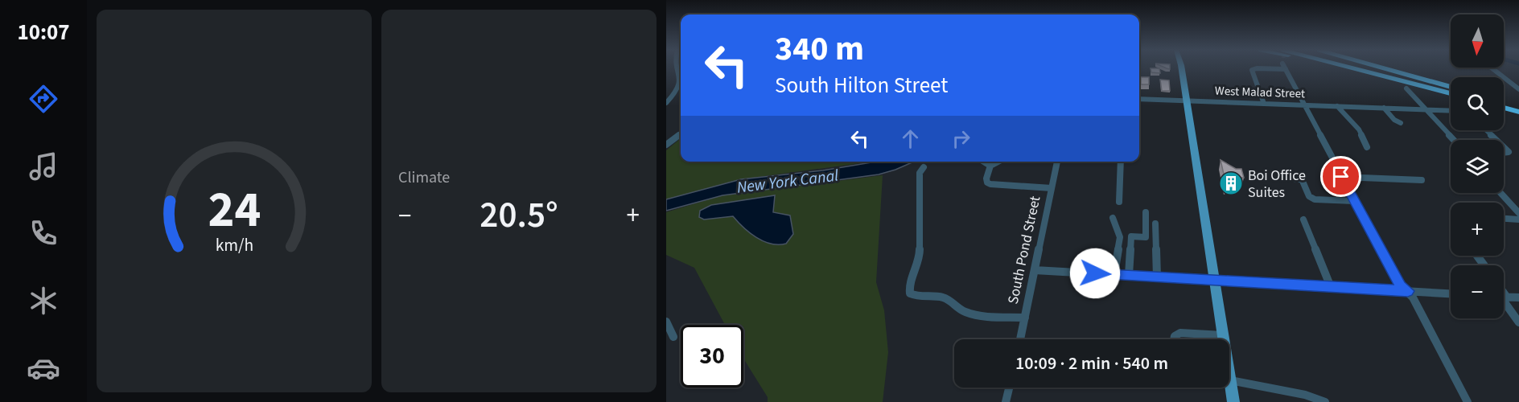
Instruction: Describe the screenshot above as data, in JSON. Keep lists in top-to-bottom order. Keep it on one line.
{"streets":{"street":["West Malad Street","South Pond Street"]},"water":["New York Canal"],"places":{"building":["Boi Office Suites"]},"north":"bottom","page":{"tabs":"10:07","tile":"Climate","map_buttons":["+","−"],"turn":["340 m","South Hilton Street"],"heat":["−","20.5°","+"],"limit":"30","trip":"10:09 · 2 min · 540 m","gauge":["24","km/h"]}}
